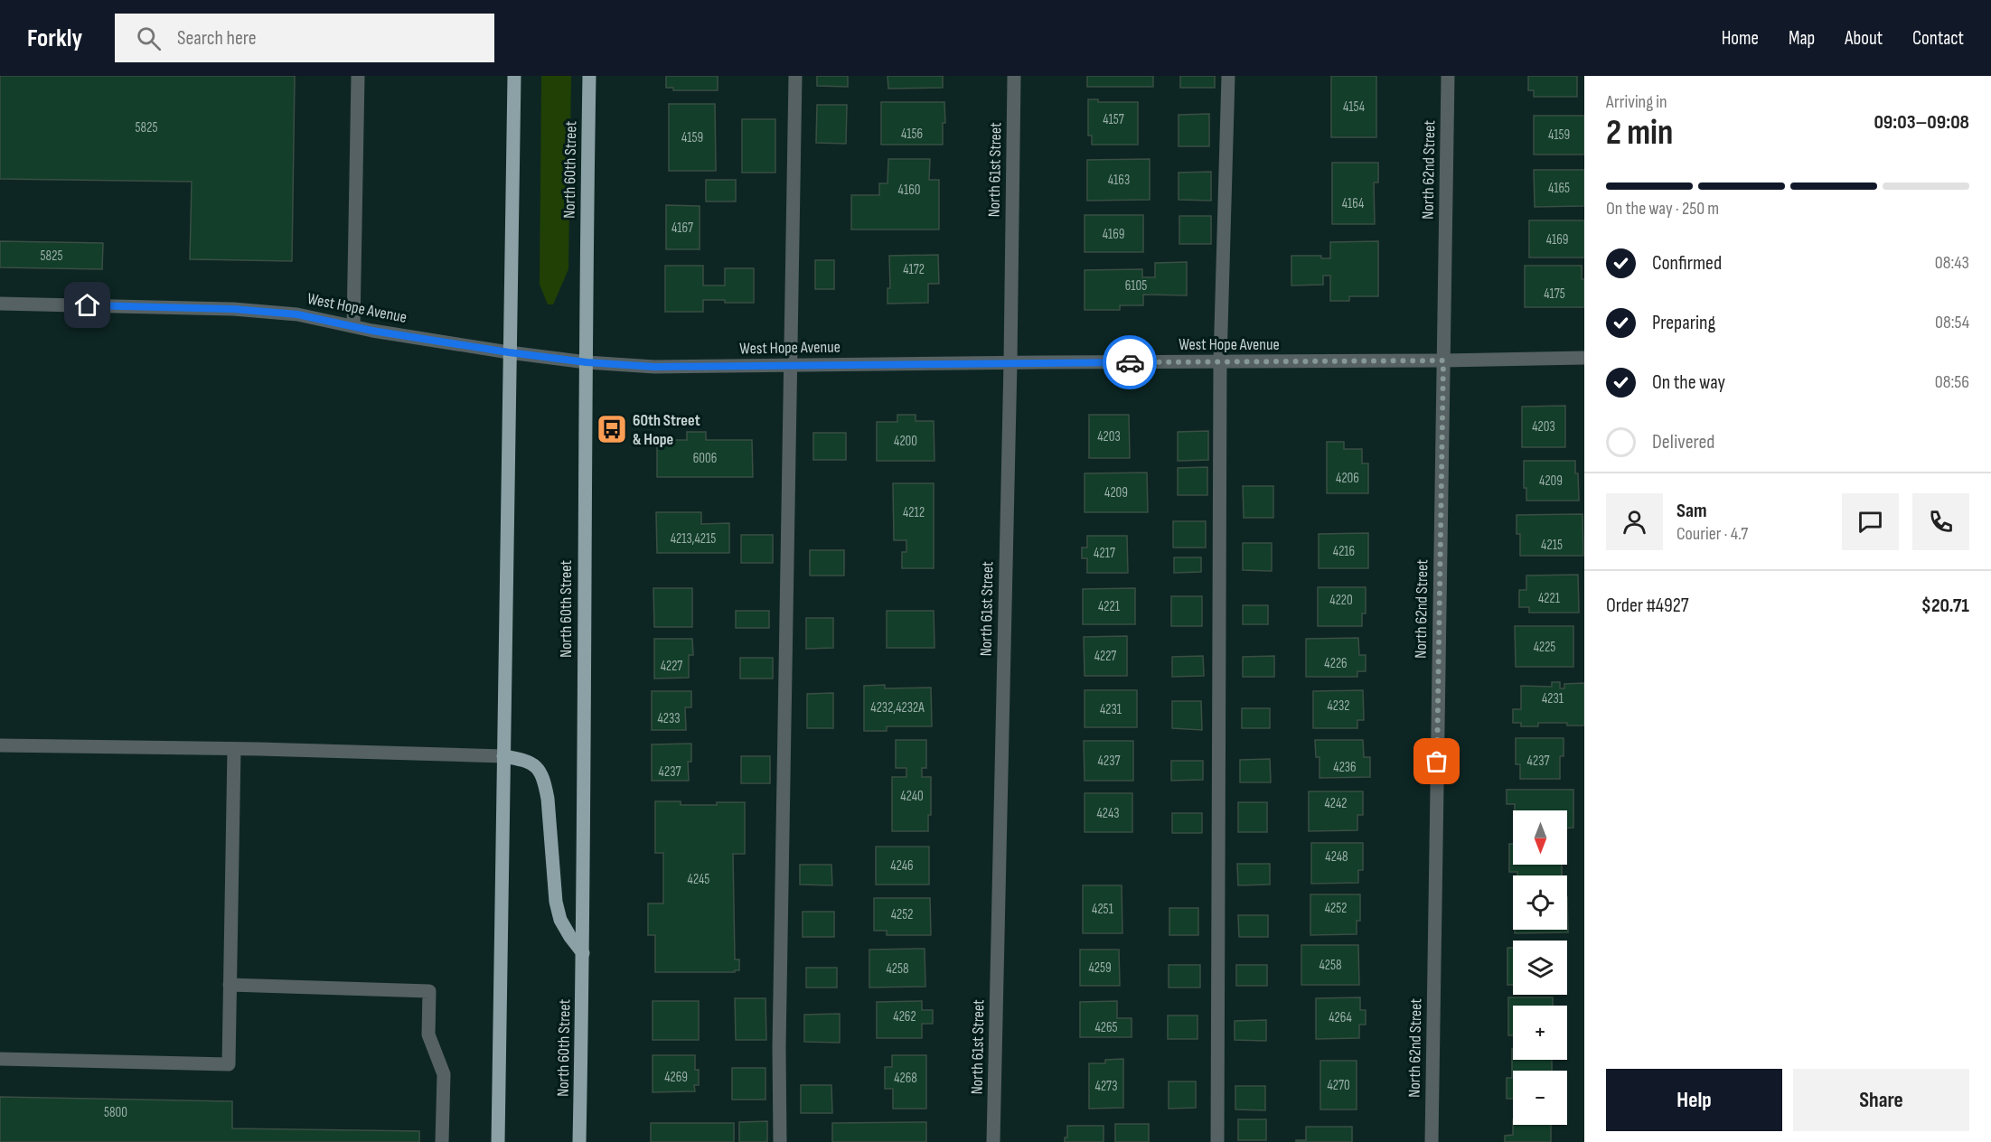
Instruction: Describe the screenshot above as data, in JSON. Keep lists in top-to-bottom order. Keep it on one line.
{"streets":{"main road":["North 60th Street"],"street":["North 61st Street","North 62nd Street","West Hope Avenue"]},"crossings":[["North 60th Street","West Hope Avenue"],["North 61st Street","West Hope Avenue"],["North 62nd Street","West Hope Avenue"]],"places":{"bus stop":["60th Street & Hope"]},"house_numbers":["4154","4157","5825","4156","4159","4159","4163","4165","4160","4164","4167","4169","4169","5825","4172","6105","4175","4203","4203","4200","6006","4206","4209","4209","4212","4213,4215","4215","4216","4217","4221","4220","4221","4225","4227","4226","4227","4231","4232","4232,4232A","4231","4233","4237","4237","4236","4237","4240","4242","4243","4248","4246","4245","4252","4251","4252","4258","4259","4258","4262","4264","4265","4269","4268","4270","4273","5800"],"north":"bottom","page":{"header":"Forkly","search":"Search here","nav":["Home","Map","About","Contact"],"heading":["2 min","Arriving in","09:03–09:08"],"panel":["Sam","Courier · 4.7","Order #4927","$20.71"],"bar":"On the way · 250 m","list":[["Confirmed","08:43"],["Preparing","08:54"],["On the way","08:56"],"Delivered"],"map_buttons":["+","−"],"buttons":["Help","Share"]}}
